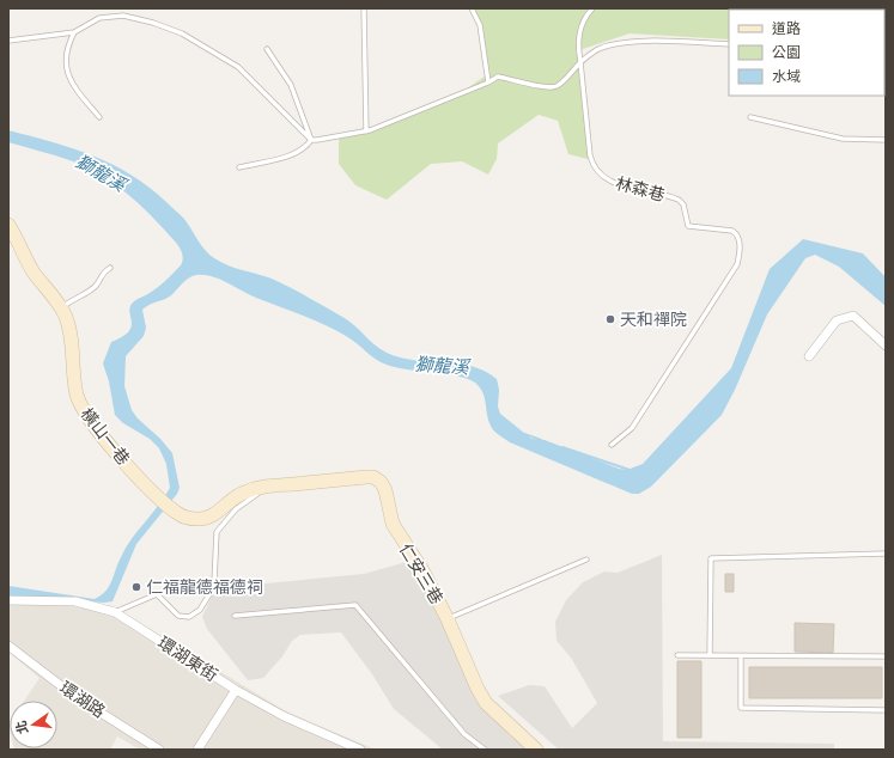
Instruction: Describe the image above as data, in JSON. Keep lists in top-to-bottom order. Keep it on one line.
{"streets":{"street":["橫山一巷","仁安三巷","環湖東街","環湖路"],"lane":["林森巷"]},"crossings":[["橫山一巷","仁安三巷"]],"water":["獅龍溪"],"places":["天和禪院","仁福龍德福德祠"],"legend":["道路","公園","水域"],"north":"left"}
